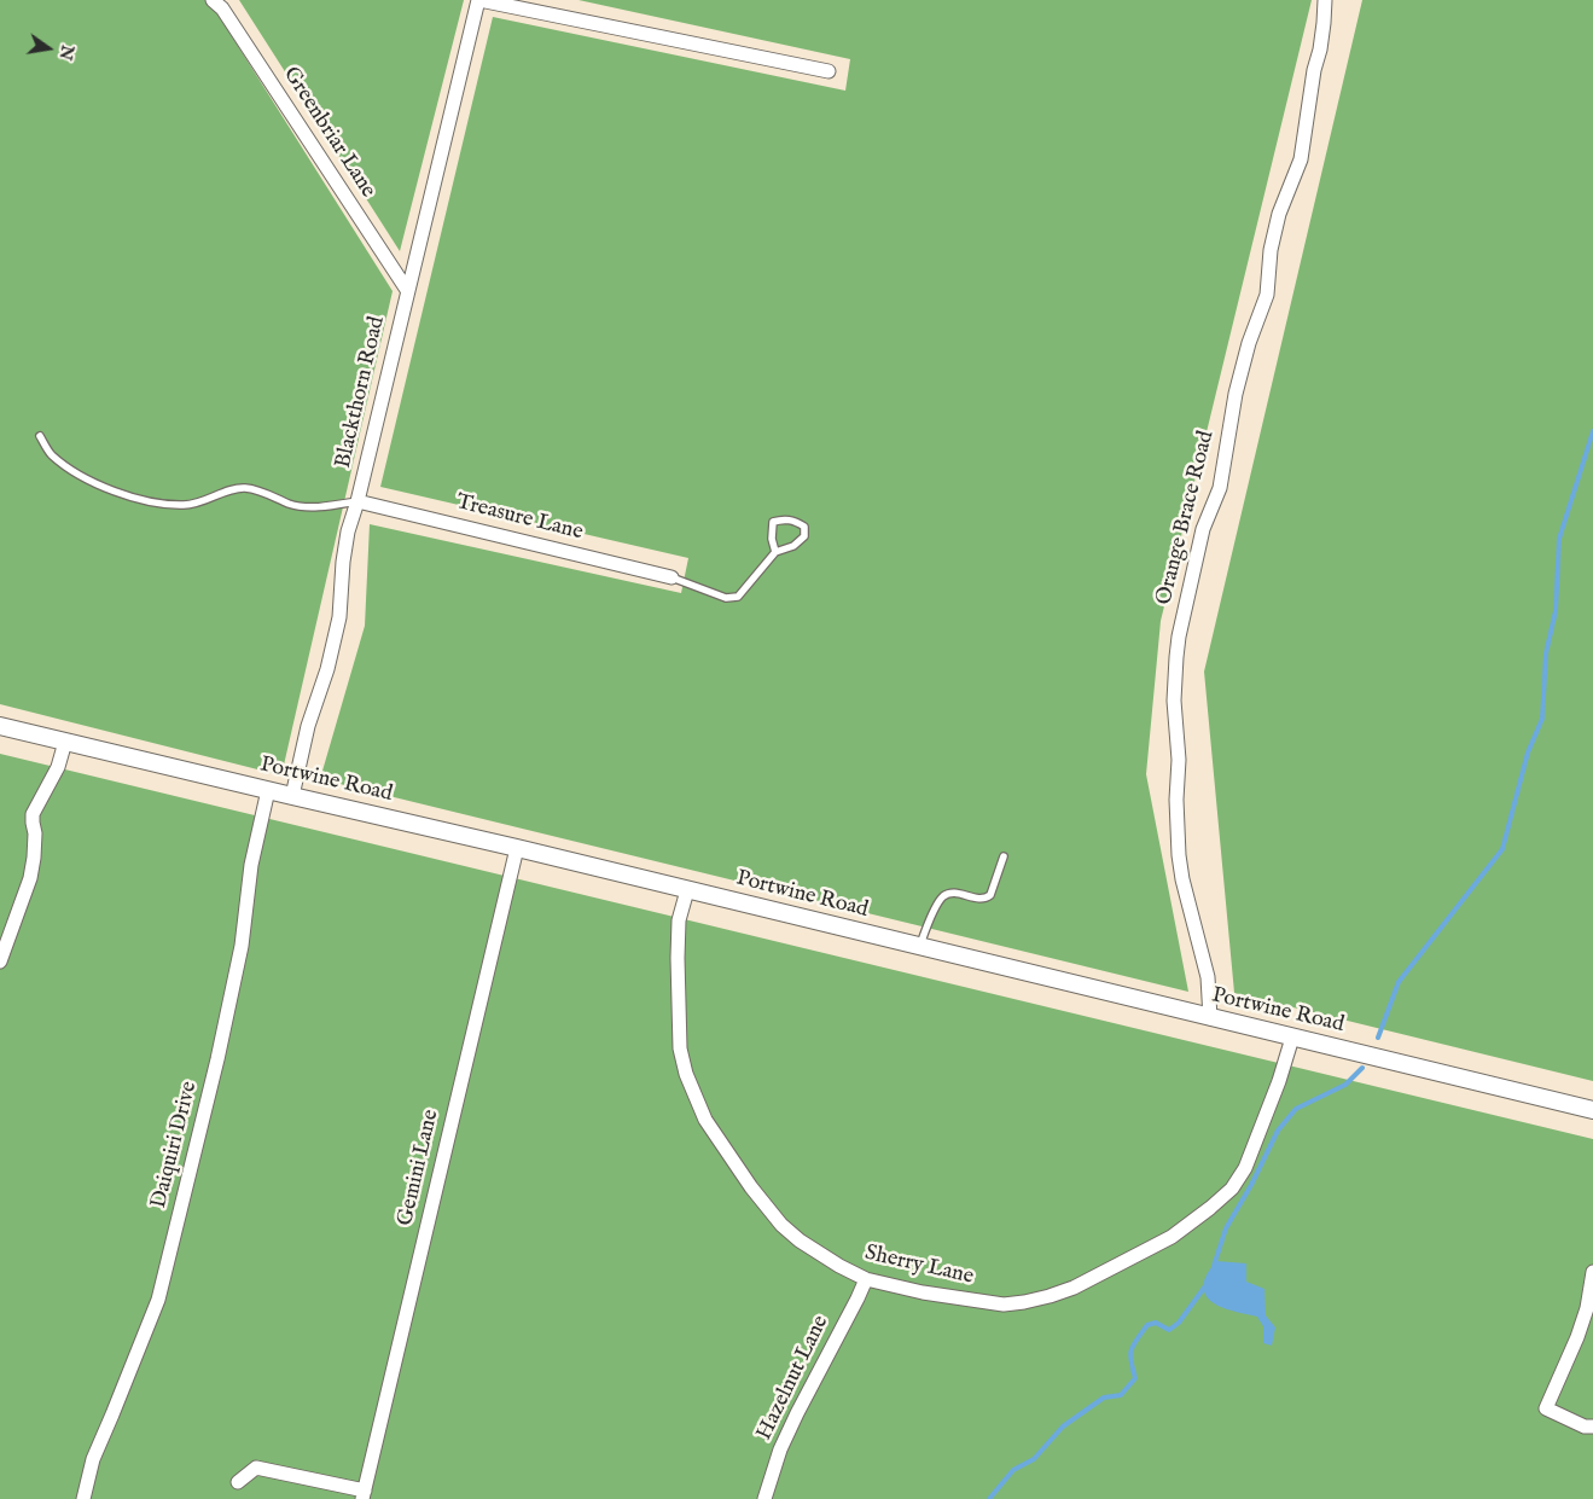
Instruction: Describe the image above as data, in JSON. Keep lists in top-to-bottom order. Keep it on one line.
{"streets":{"street":["Greenbriar Lane","Blackthorn Road","Treasure Lane","Orange Brace Road","Portwine Road","Daiquiri Drive","Gemini Lane","Sherry Lane","Hazelnut Lane"]},"crossings":[["Greenbriar Lane","Blackthorn Road"],["Blackthorn Road","Treasure Lane"],["Blackthorn Road","Portwine Road"],["Orange Brace Road","Portwine Road"],["Portwine Road","Daiquiri Drive"],["Portwine Road","Gemini Lane"],["Portwine Road","Sherry Lane"],["Sherry Lane","Hazelnut Lane"]],"north":"right"}
